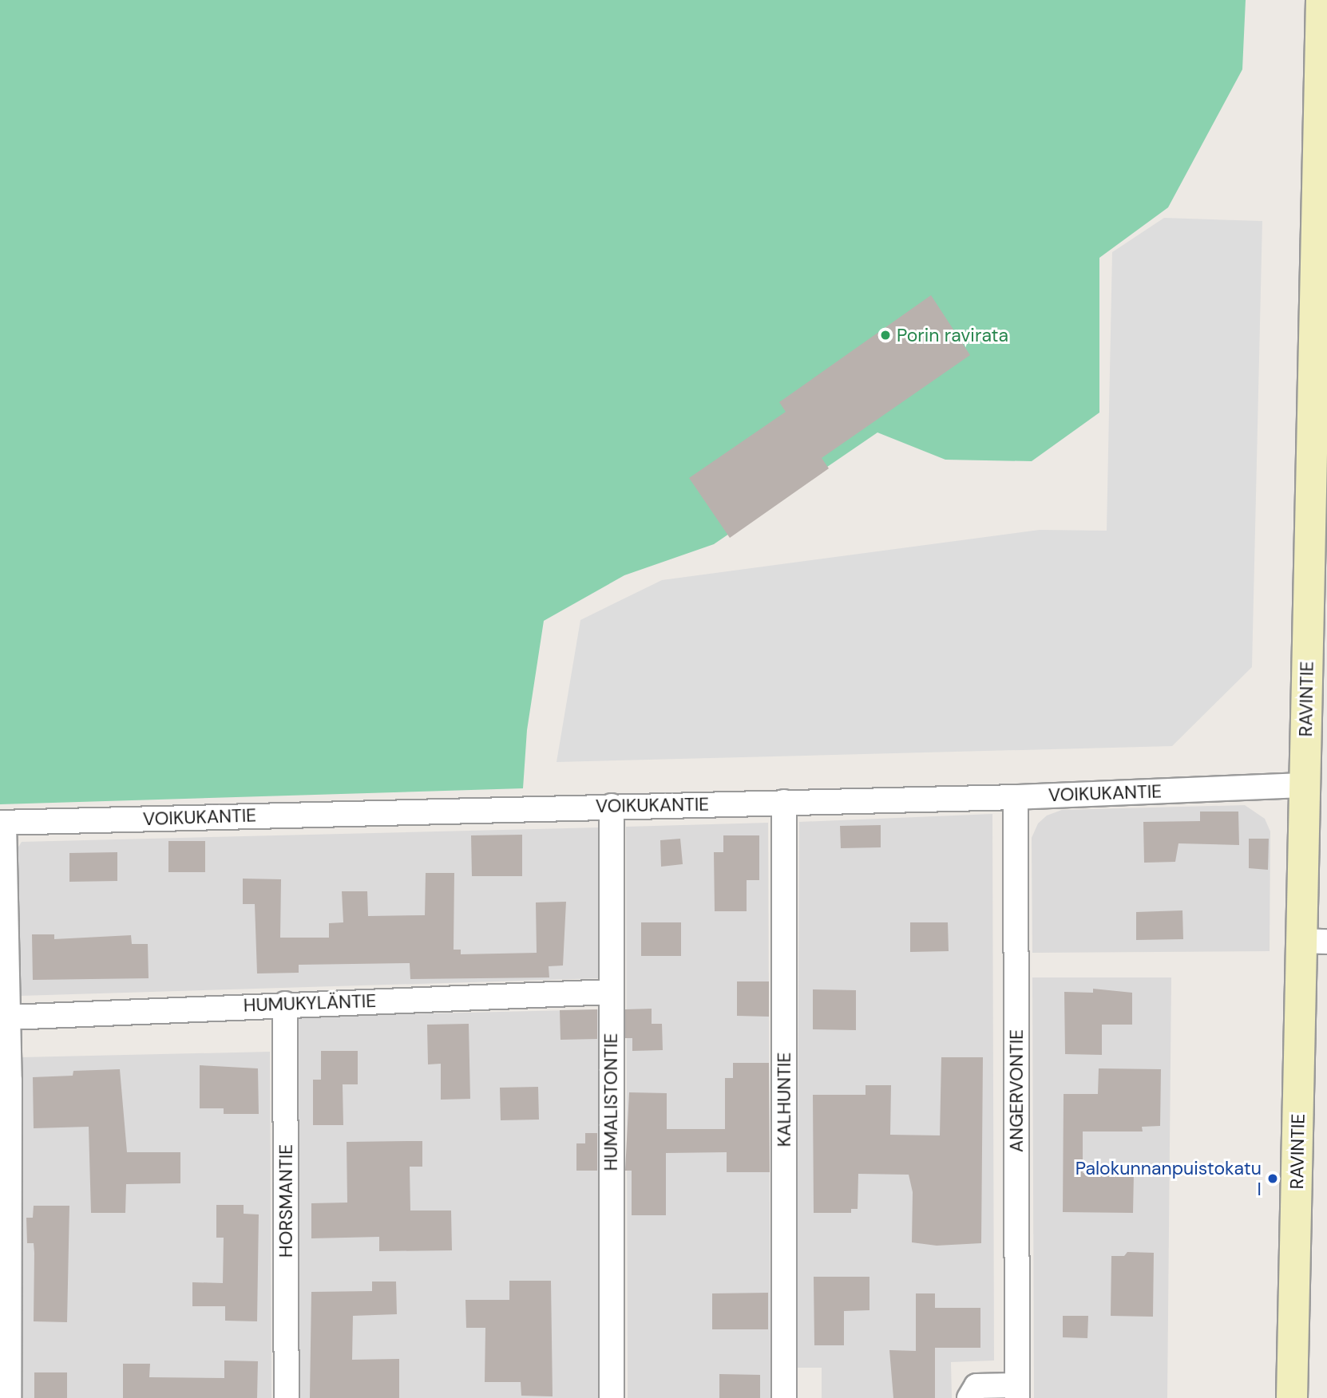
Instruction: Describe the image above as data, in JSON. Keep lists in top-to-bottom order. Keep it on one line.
{"streets":{"main road":["RAVINTIE"],"street":["VOIKUKANTIE","HUMUKYLÄNTIE","ANGERVONTIE","KALHUNTIE","HUMALISTONTIE","HORSMANTIE"]},"crossings":[["RAVINTIE","VOIKUKANTIE"],["VOIKUKANTIE","ANGERVONTIE"],["VOIKUKANTIE","KALHUNTIE"],["VOIKUKANTIE","HUMALISTONTIE"],["HUMUKYLÄNTIE","HUMALISTONTIE"],["HUMUKYLÄNTIE","HORSMANTIE"]],"places":["Porin ravirata","Palokunnanpuistokatu I"]}
